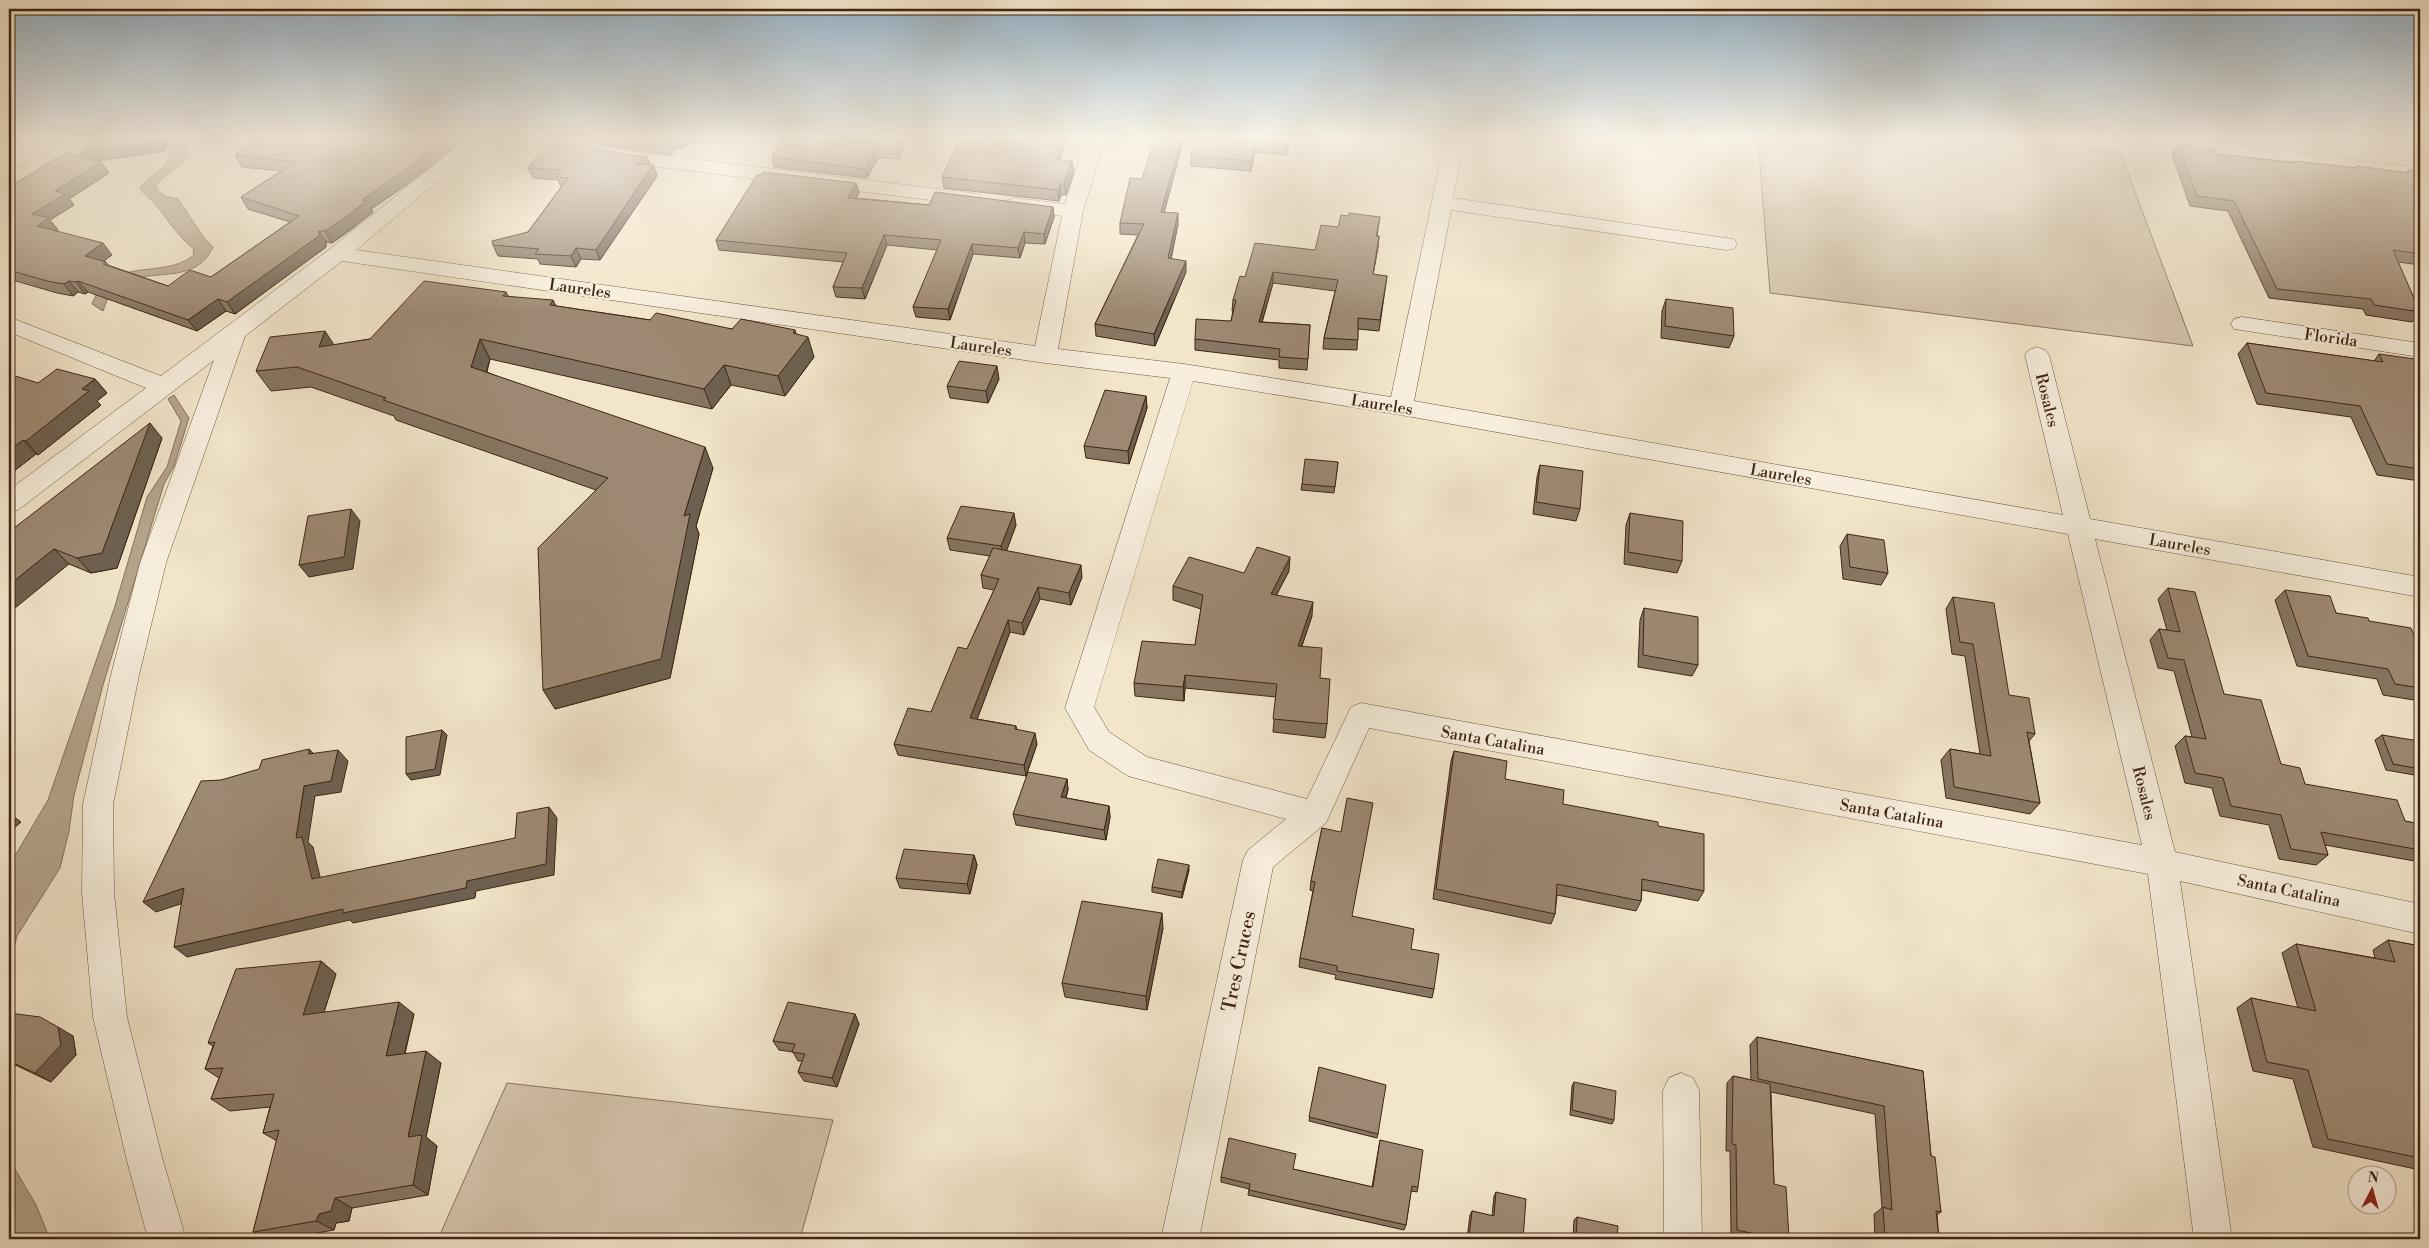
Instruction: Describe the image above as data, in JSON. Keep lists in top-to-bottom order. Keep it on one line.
{"streets":{"street":["Laureles","Florida","Rosales","Santa Catalina","Tres Cruces"]},"crossings":[["Laureles","Rosales"],["Rosales","Santa Catalina"],["Santa Catalina","Tres Cruces"]],"north":"top"}
